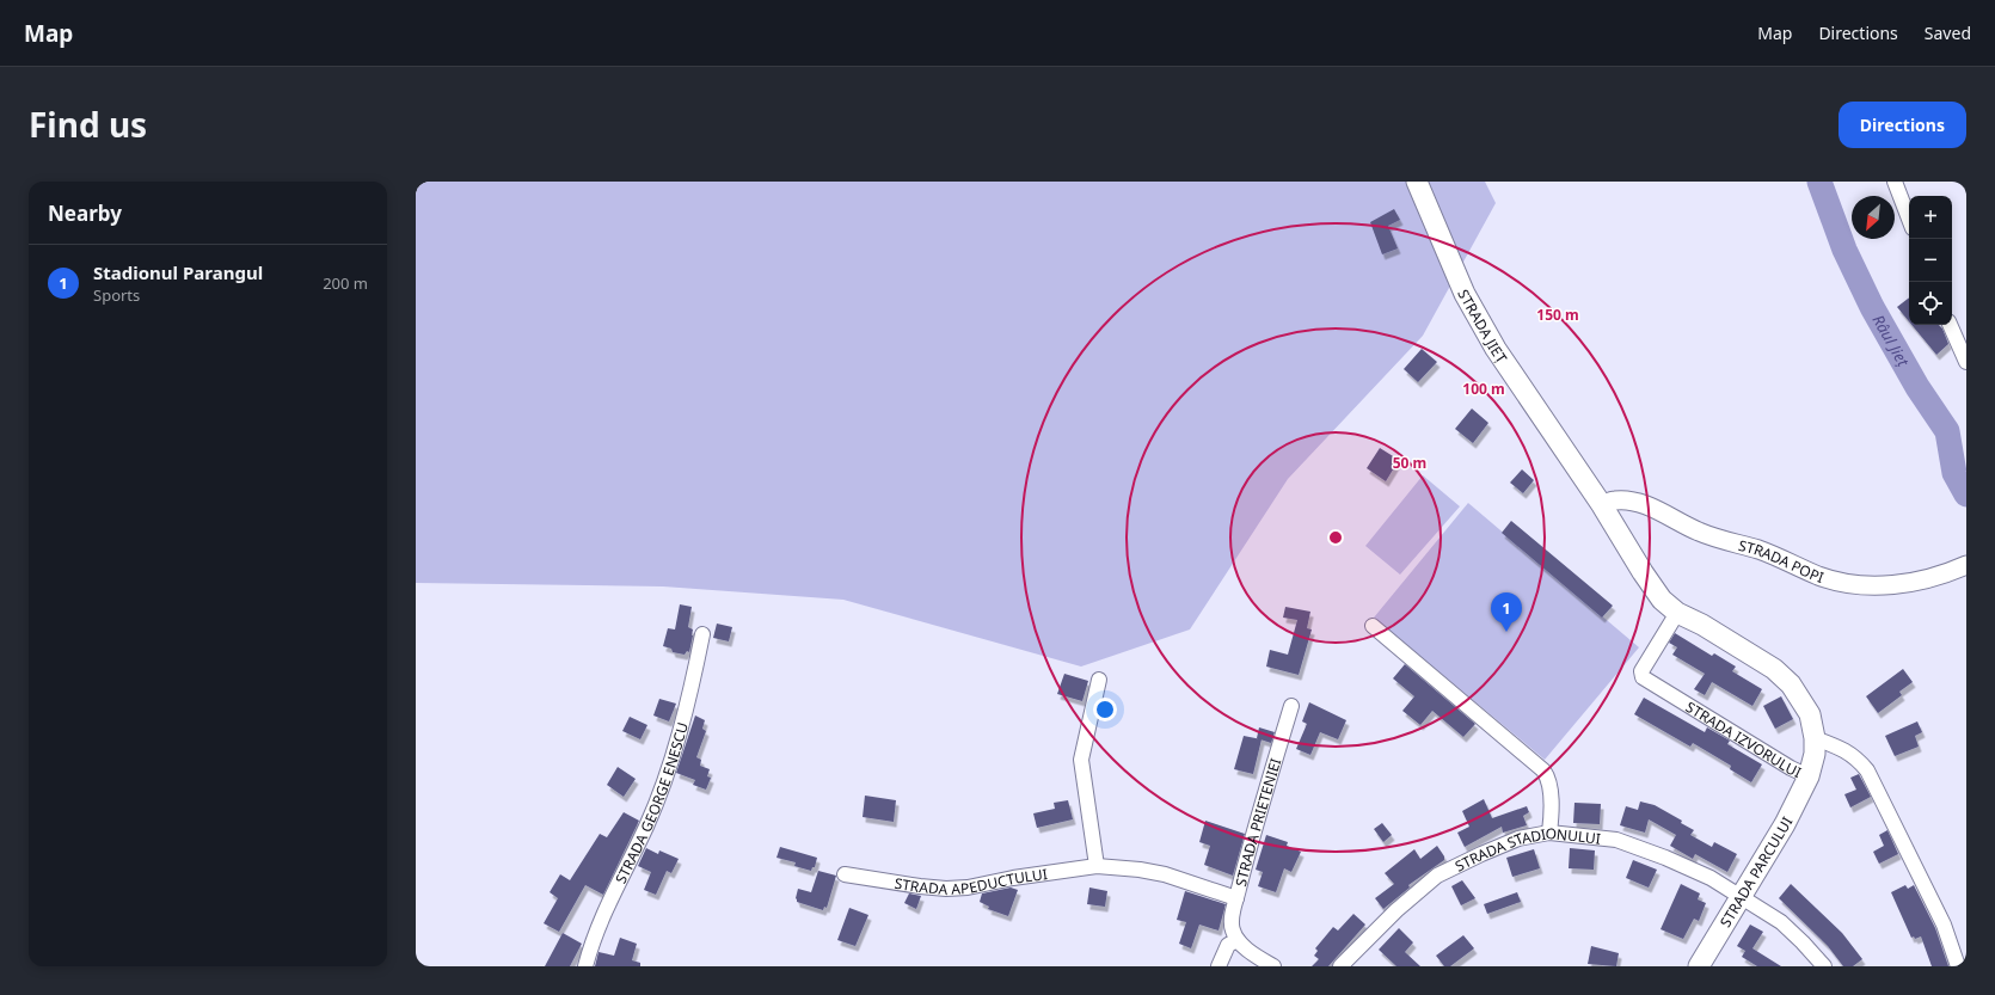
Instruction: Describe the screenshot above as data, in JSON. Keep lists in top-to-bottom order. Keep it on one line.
{"streets":{"main road":["STRADA JIEȚ","STRADA IZVORULUI","STRADA PARCULUI"],"street":["STRADA POPI","STRADA GEORGE ENESCU","STRADA PRIETENIEI","STRADA STADIONULUI","STRADA APEDUCTULUI"]},"crossings":[["STRADA JIEȚ","STRADA POPI"],["STRADA JIEȚ","STRADA IZVORULUI"],["STRADA POPI","STRADA IZVORULUI"],["STRADA IZVORULUI","STRADA PARCULUI"],["STRADA PRIETENIEI","STRADA APEDUCTULUI"],["STRADA STADIONULUI","STRADA PARCULUI"]],"water":["Râul Jieț"],"north":"bottom left","page":{"header":"Map","nav":["Map","Directions","Saved"],"title":"Find us","buttons":"Directions","heading":"Nearby","map_buttons":["+","−"],"list":[{"mark":"1","name":"Stadionul Parangul","note":"Sports","value":"200 m"}],"pins":"1"},"rings":["150 m","100 m","50 m"]}
